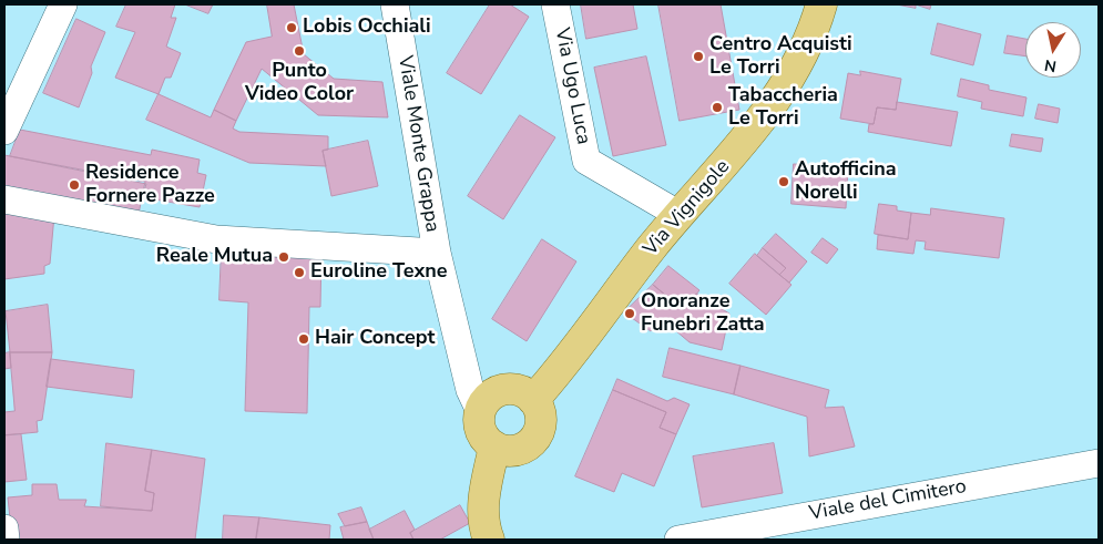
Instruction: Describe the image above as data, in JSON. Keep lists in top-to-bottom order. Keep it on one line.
{"streets":{"main road":["Via Vignigole"],"street":["Via Ugo Luca","Viale Monte Grappa","Viale del Cimitero"]},"crossings":[["Via Ugo Luca","Via Vignigole"],["Viale Monte Grappa","Via Vignigole"]],"places":["Lobis Occhiali","Punto Video Color","Centro Acquisti Le Torri","Tabaccheria Le Torri","Autofficina Norelli","Residence Fornere Pazze","Reale Mutua","Euroline Texne","Onoranze Funebri Zatta","Hair Concept"],"north":"bottom"}
